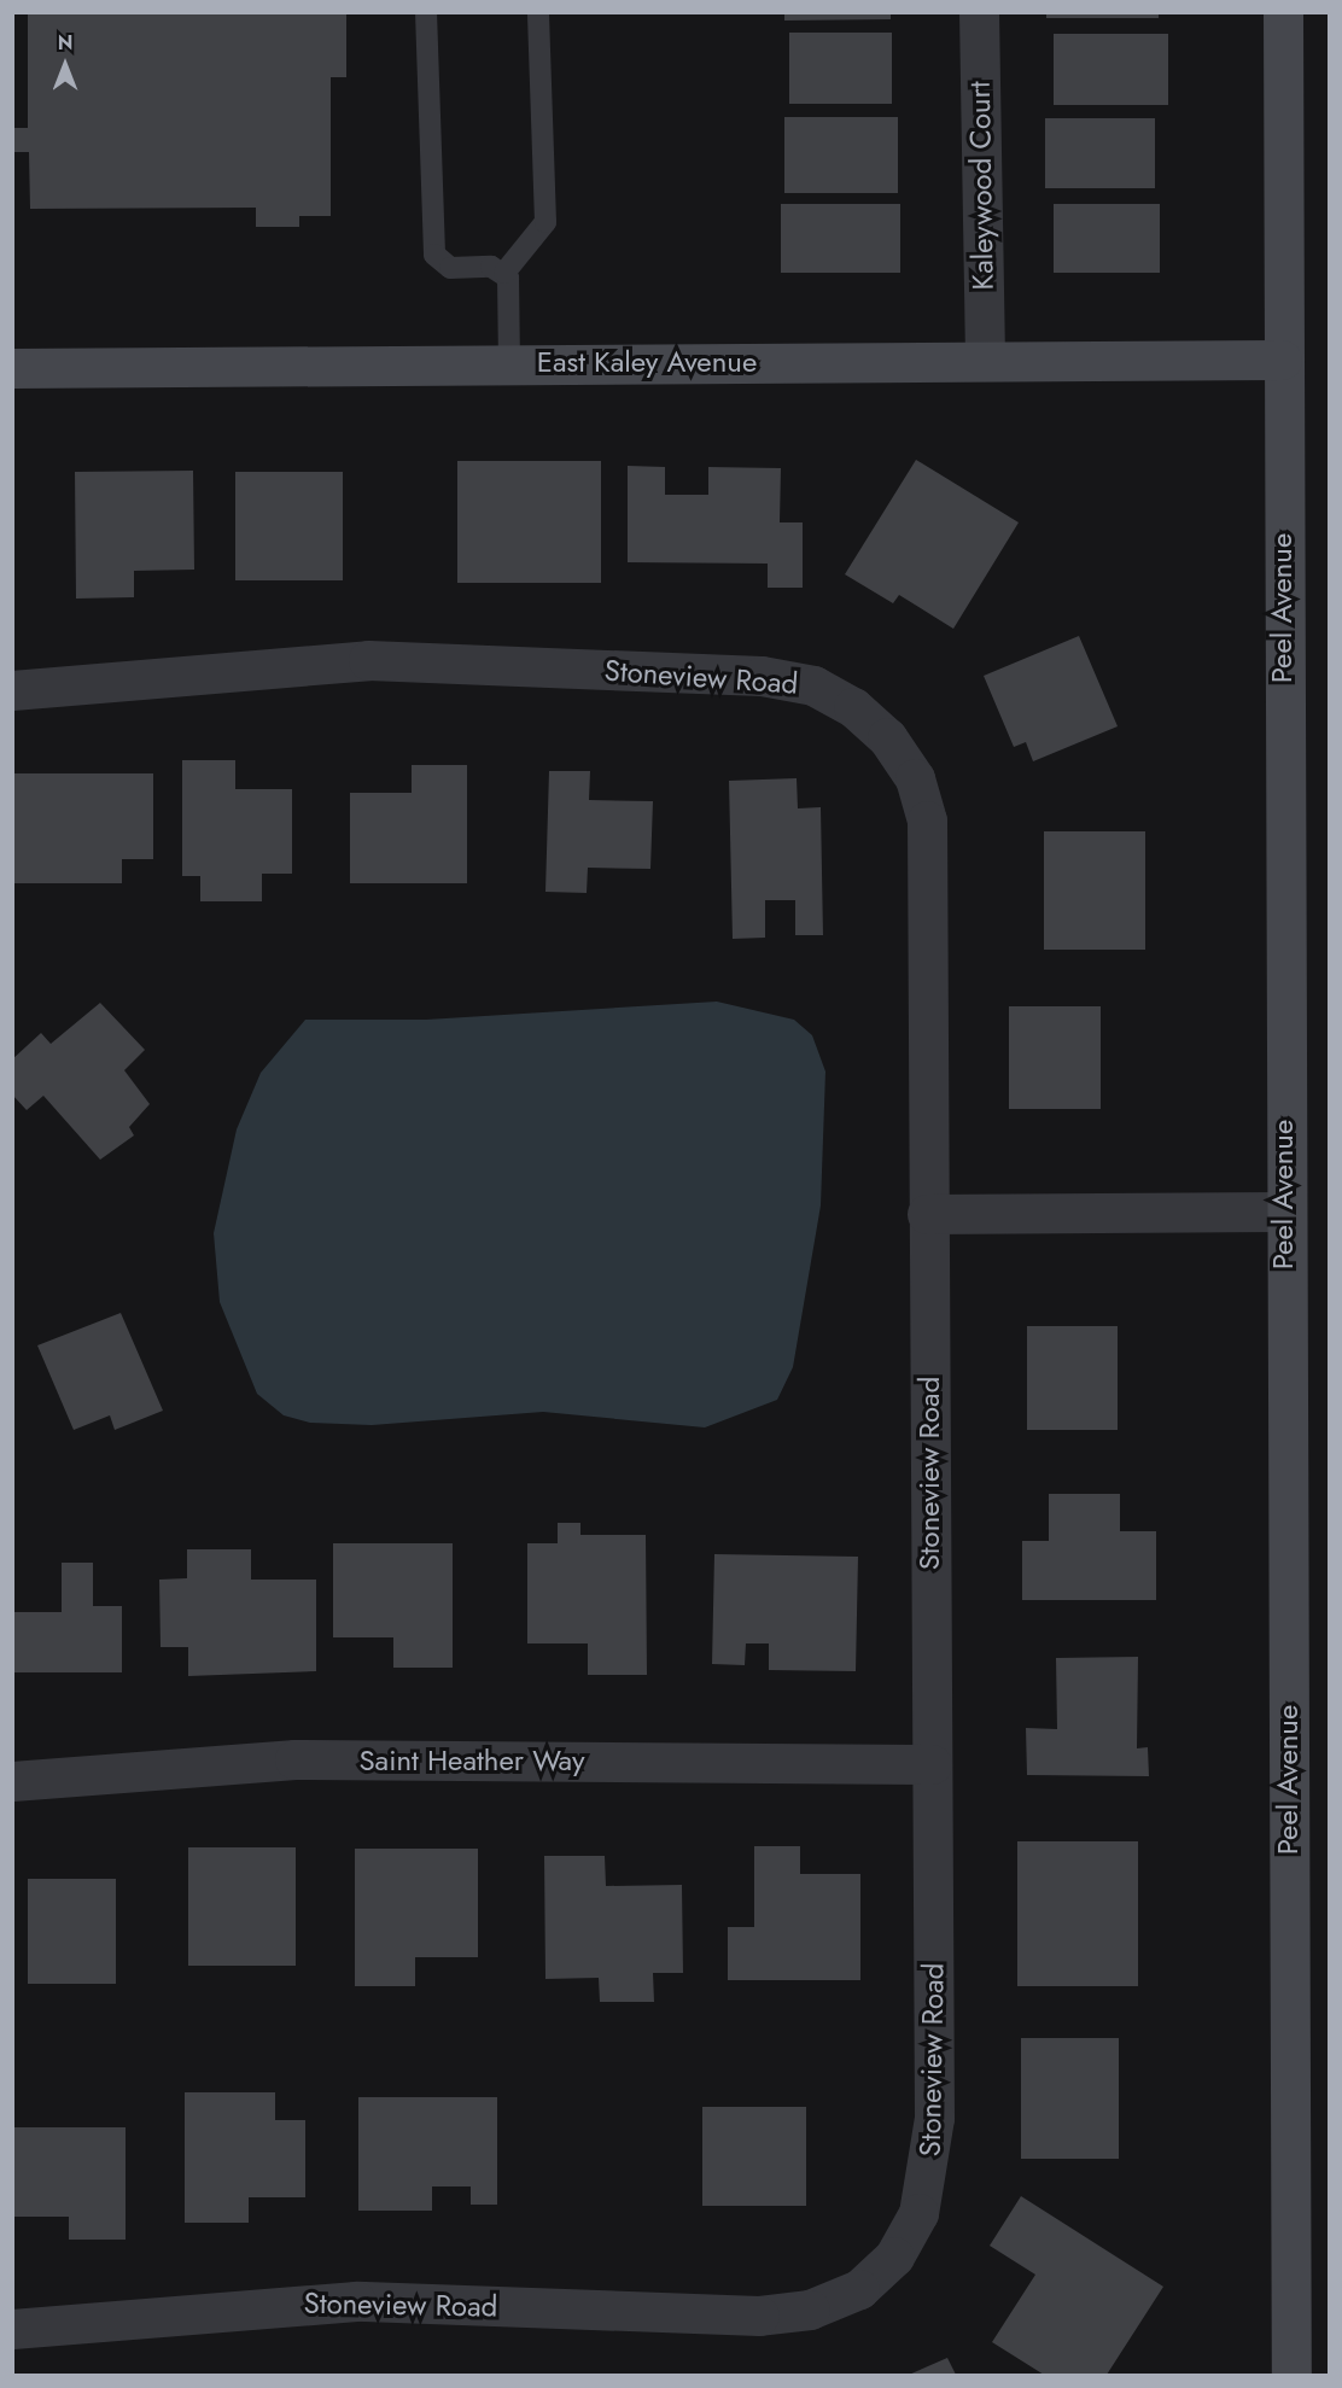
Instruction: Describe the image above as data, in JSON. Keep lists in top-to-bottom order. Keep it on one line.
{"streets":{"street":["Kaleywood Court","East Kaley Avenue","Peel Avenue","Stoneview Road","Saint Heather Way"]},"crossings":[["Kaleywood Court","East Kaley Avenue"],["East Kaley Avenue","Peel Avenue"],["Stoneview Road","Saint Heather Way"]],"north":"top"}
